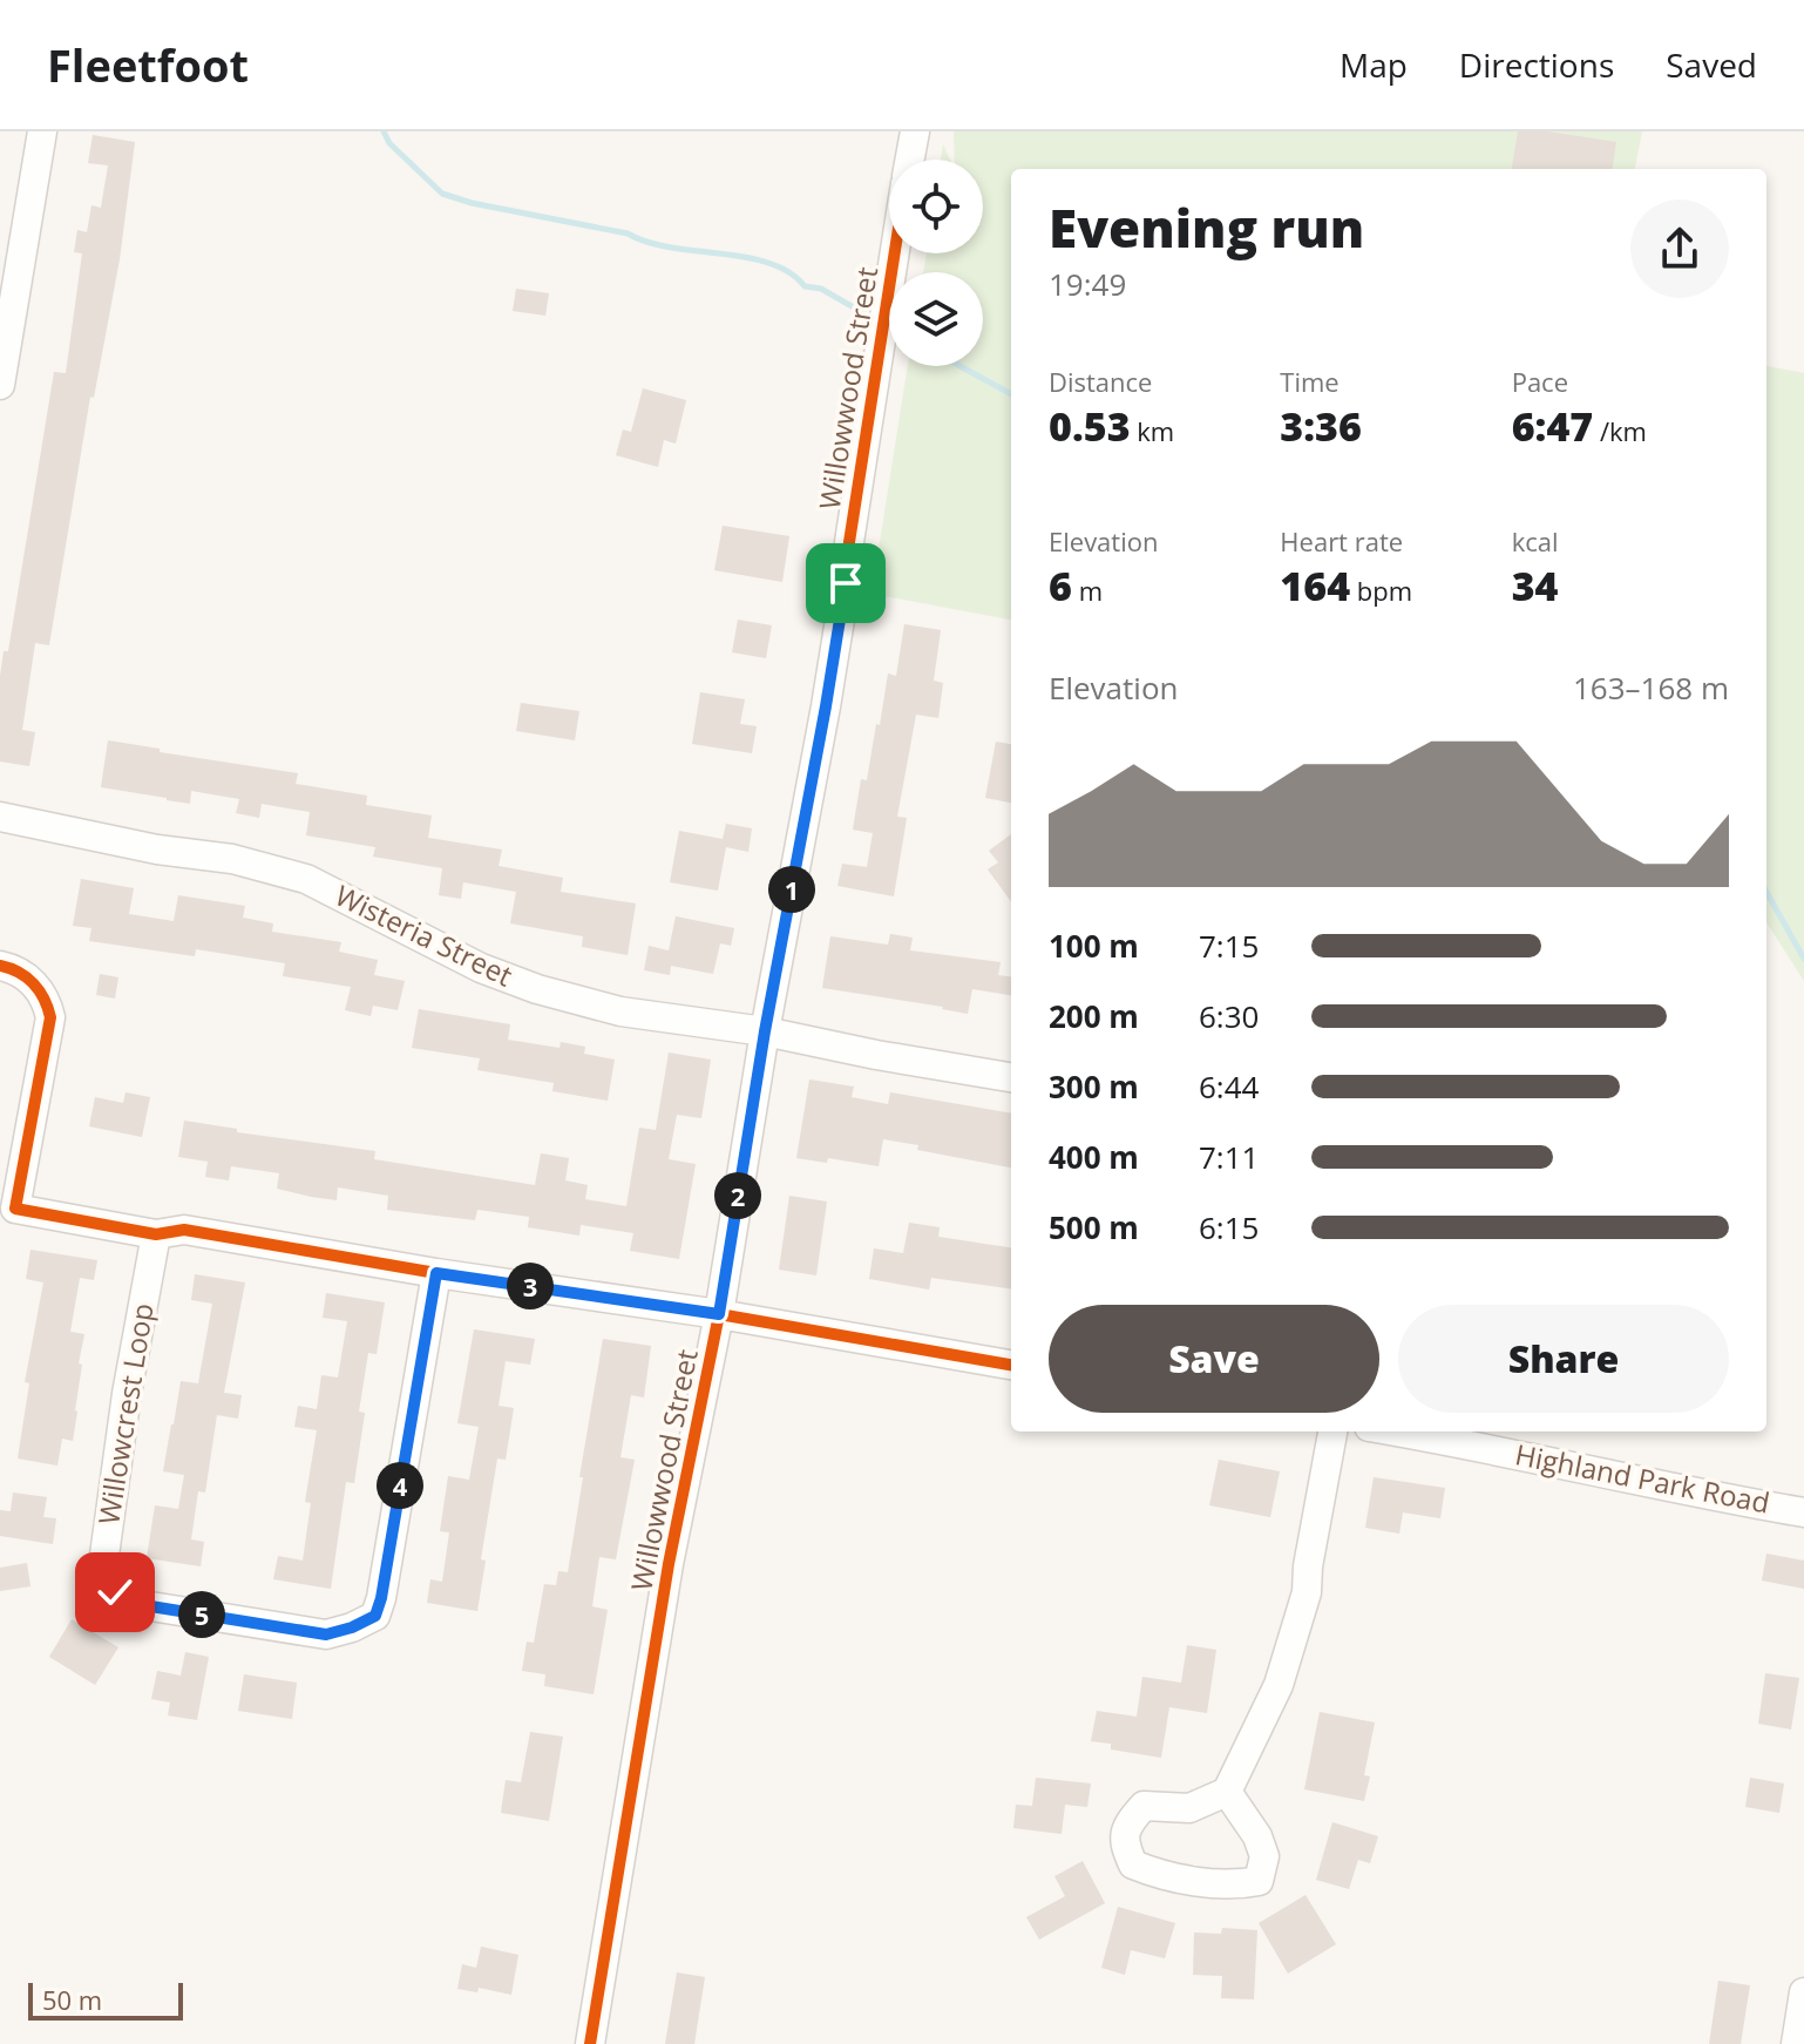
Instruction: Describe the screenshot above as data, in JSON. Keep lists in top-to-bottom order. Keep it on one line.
{"streets":{"street":["Willowwood Street","Wisteria Street","Willowcrest Loop","Highland Park Road"]},"crossings":[["Willowwood Street","Wisteria Street"]],"scale_bar":"50 m","page":{"header":"Fleetfoot","nav":["Map","Directions","Saved"],"heading":["Evening run","19:49"],"stats":[["Distance","0.53 km"],["Time","3:36"],["Pace","6:47 /km"],["Elevation","6 m"],["Heart rate","164 bpm"],["kcal","34"]],"chart":["Elevation","163–168 m"],"pins":["1","2","3","4","5"],"list":[{"name":"100 m","note":"7:15"},{"name":"200 m","note":"6:30"},{"name":"300 m","note":"6:44"},{"name":"400 m","note":"7:11"},{"name":"500 m","note":"6:15"}],"buttons":["Save","Share"],"scale":"50 m"}}
